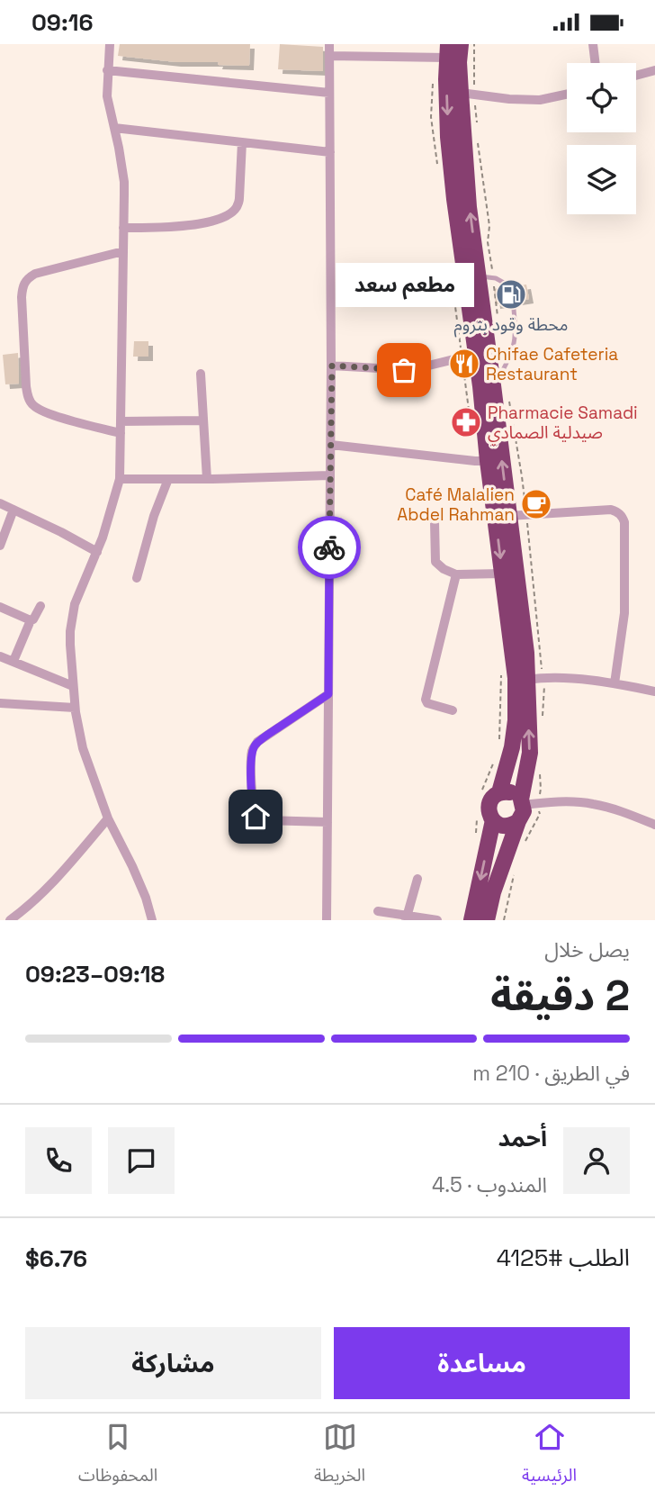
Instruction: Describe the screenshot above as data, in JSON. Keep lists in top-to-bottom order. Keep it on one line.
{"places":{"fuel station":["محطة وقود بتروم"],"restaurant":["Chifae Cafeteria Restaurant"],"other":["مطعم سعد"],"pharmacy":["Pharmacie Samadi صيدلية الصمادي"],"cafe":["Café Malalien Abdel Rahman"]},"page":{"status":"09:16","bubble":"مطعم سعد","heading":["2 دقيقة","يصل خلال","09:18–09:23"],"panel":["أحمد","المندوب · 4.5","الطلب #4125","$6.76"],"bar":"في الطريق · 210 m","buttons":["مساعدة","مشاركة"],"tabs":["الرئيسية","الخريطة","المحفوظات"]}}
